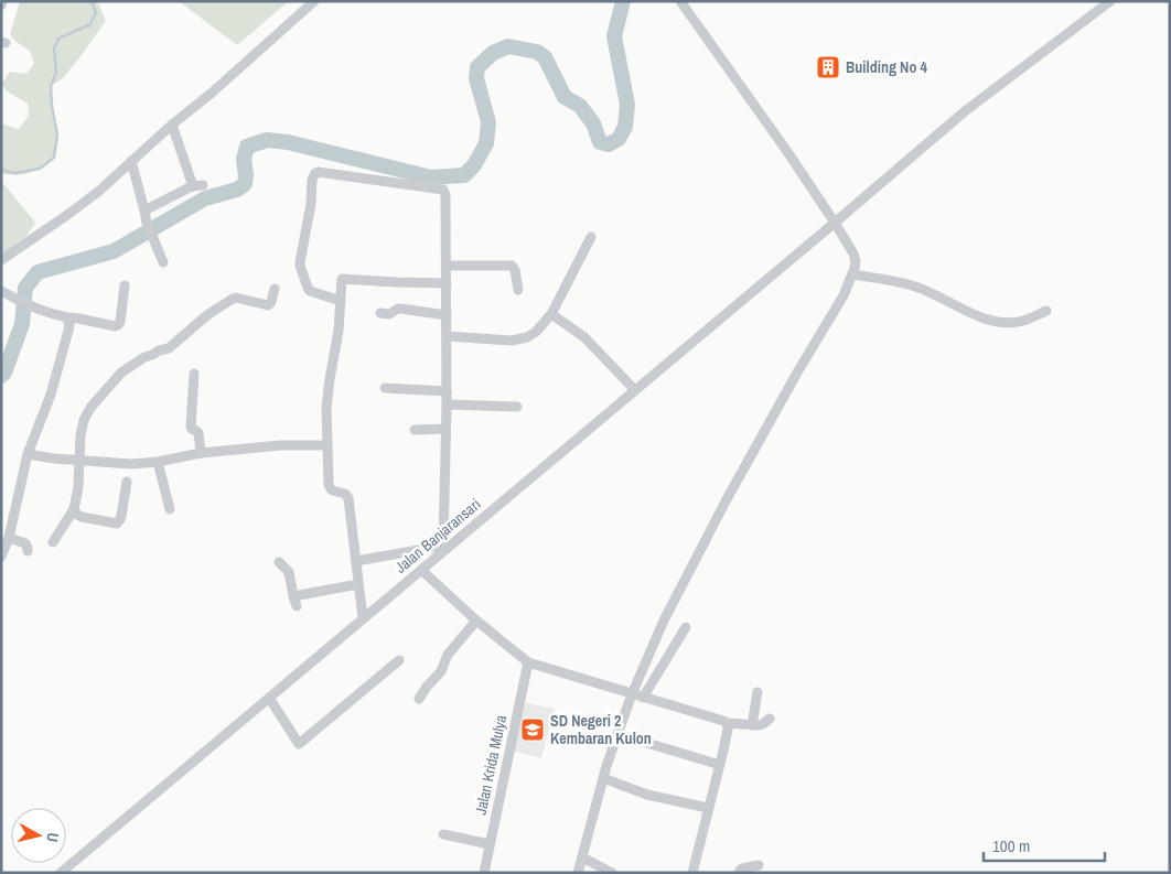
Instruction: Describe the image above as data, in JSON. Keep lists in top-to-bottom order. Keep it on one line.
{"streets":{"street":["Jalan Banjaransari","Jalan Krida Mulya"]},"places":{"building":["Building No 4"],"school or university":["SD Negeri 2 Kembaran Kulon"]},"scale_bar":"100 m","north":"right"}
